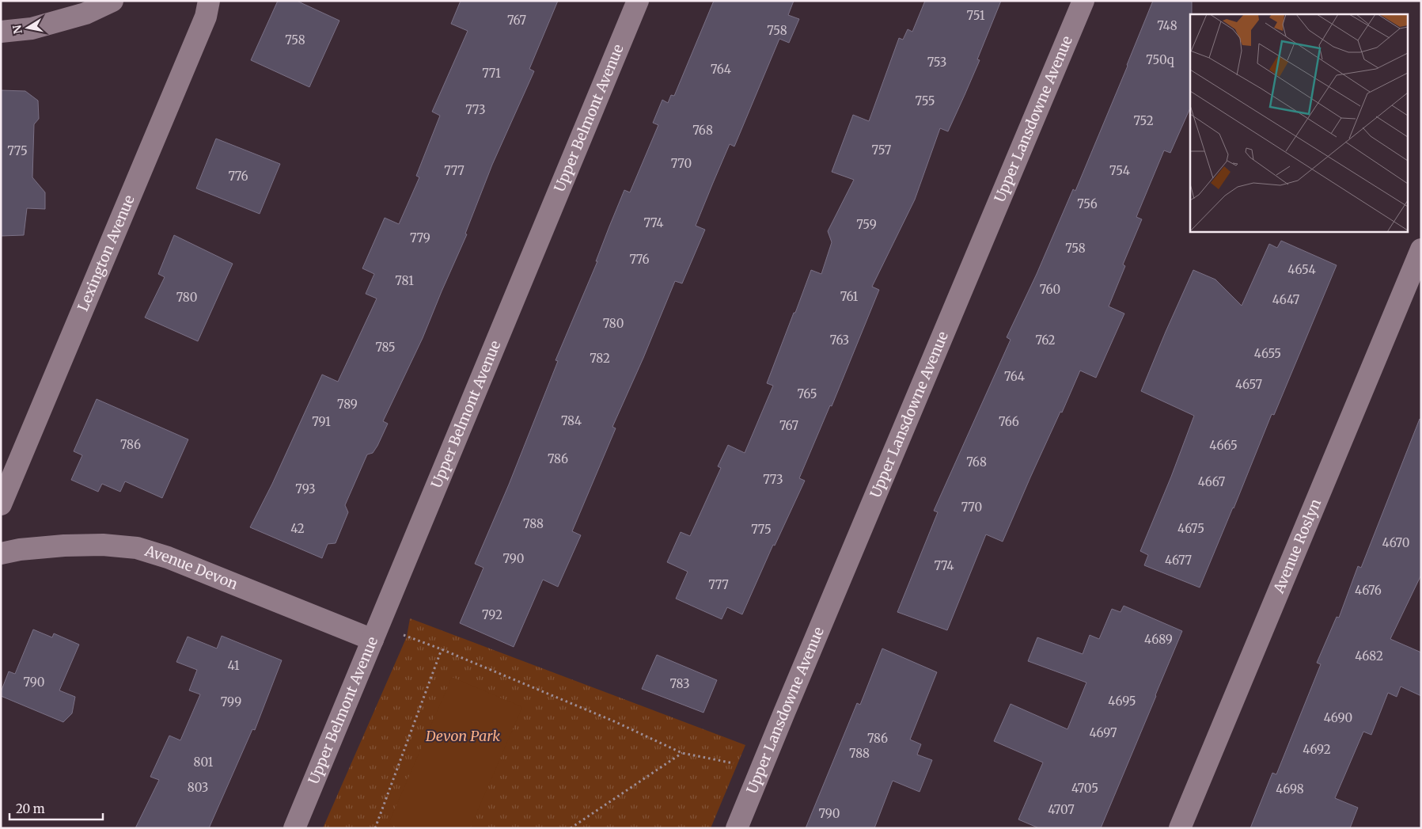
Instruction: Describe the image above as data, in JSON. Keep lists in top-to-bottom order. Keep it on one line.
{"streets":{"street":["Upper Belmont Avenue","Upper Lansdowne Avenue","Lexington Avenue","Avenue Roslyn","Avenue Devon"]},"crossings":[["Upper Belmont Avenue","Avenue Devon"]],"parks":["Devon Park"],"house_numbers":["751","767","748","758","758","750q","753","764","771","755","773","752","768","757","775","770","777","754","776","756","774","759","779","758","776","4654","781","760","761","780","4647","780","763","762","785","4655","782","764","4657","765","789","784","791","766","767","786","4665","786","768","773","4667","793","770","788","42","4675","775","4670","790","4677","774","777","4676","792","4689","4682","41","790","783","4695","799","4690","4697","786","4692","788","801","803","4705","4698","4707","790"],"scale_bar":"20 m","north":"left"}
